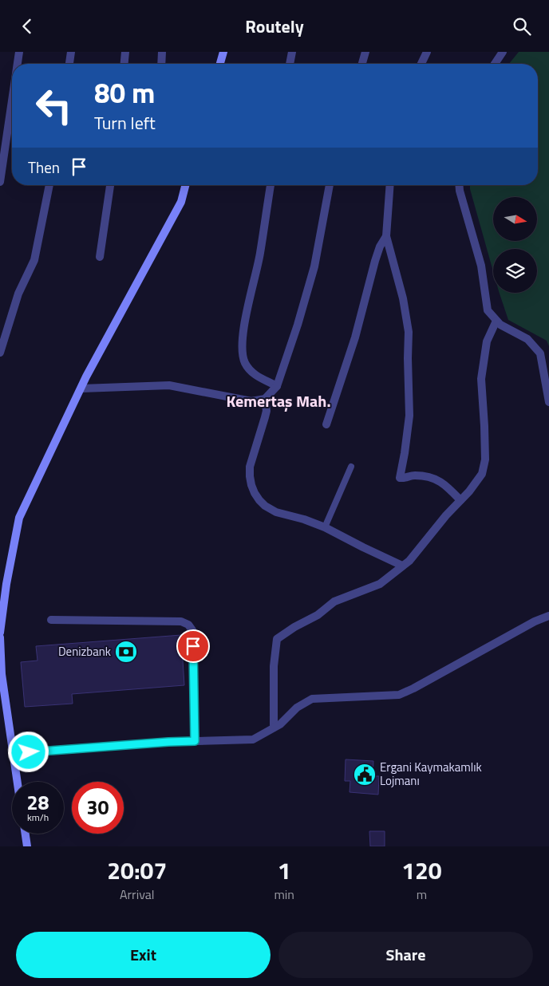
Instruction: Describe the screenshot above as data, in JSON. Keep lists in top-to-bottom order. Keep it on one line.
{"districts":["Kemertaş Mah."],"places":{"bank":["Denizbank"],"public building":["Ergani Kaymakamlık Lojmanı"]},"north":"right","page":{"header":"Routely","turn":["80 m","Turn left"],"then":"Then","speed":"28 km/h","limit":"30","eta":["20:07","Arrival","1","min","120","m"],"buttons":["Exit","Share"]}}
